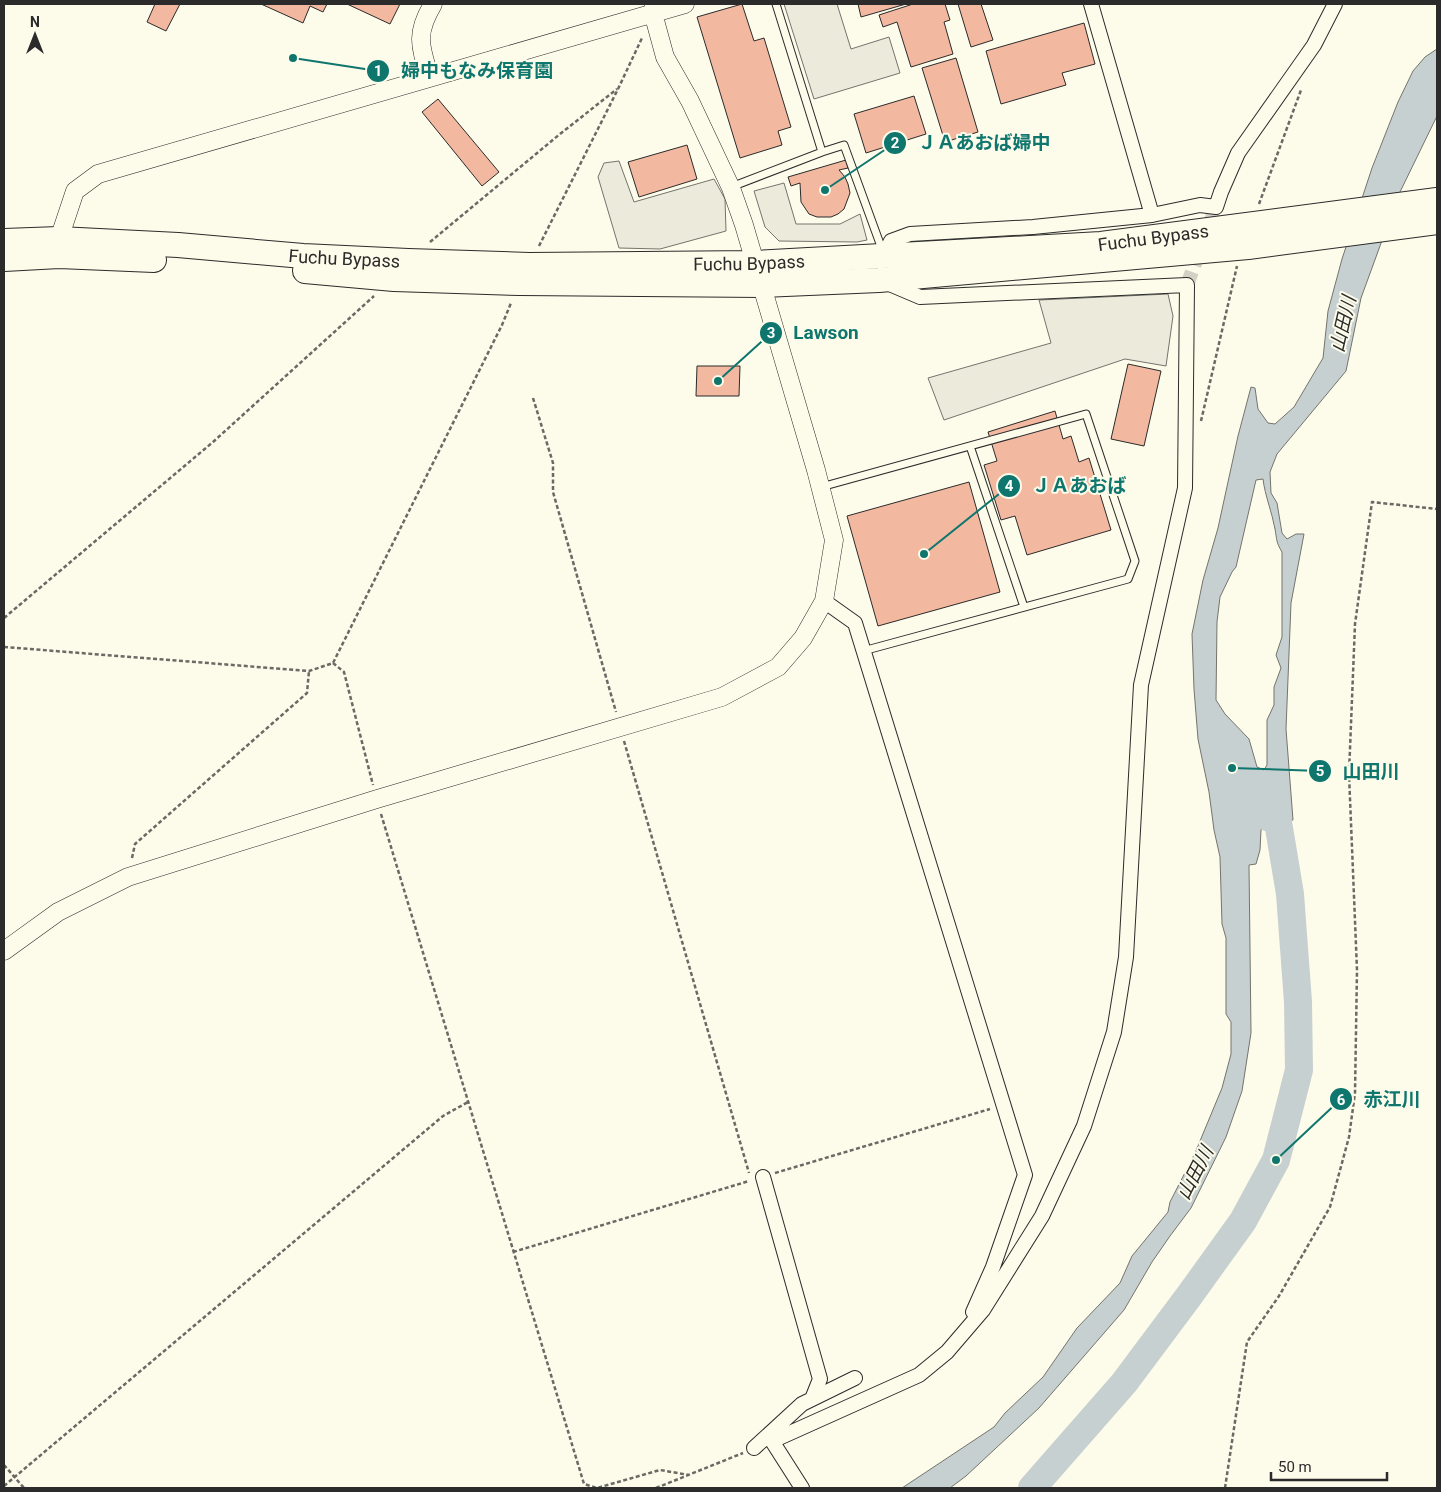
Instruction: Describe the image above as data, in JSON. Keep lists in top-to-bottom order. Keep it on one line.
{"streets":{"highway":["Fuchu Bypass"]},"water":["山田川"],"places":["婦中もなみ保育園","ＪＡあおば婦中","Lawson","ＪＡあおば","山田川","赤江川"],"scale_bar":"50 m","north":"top"}
